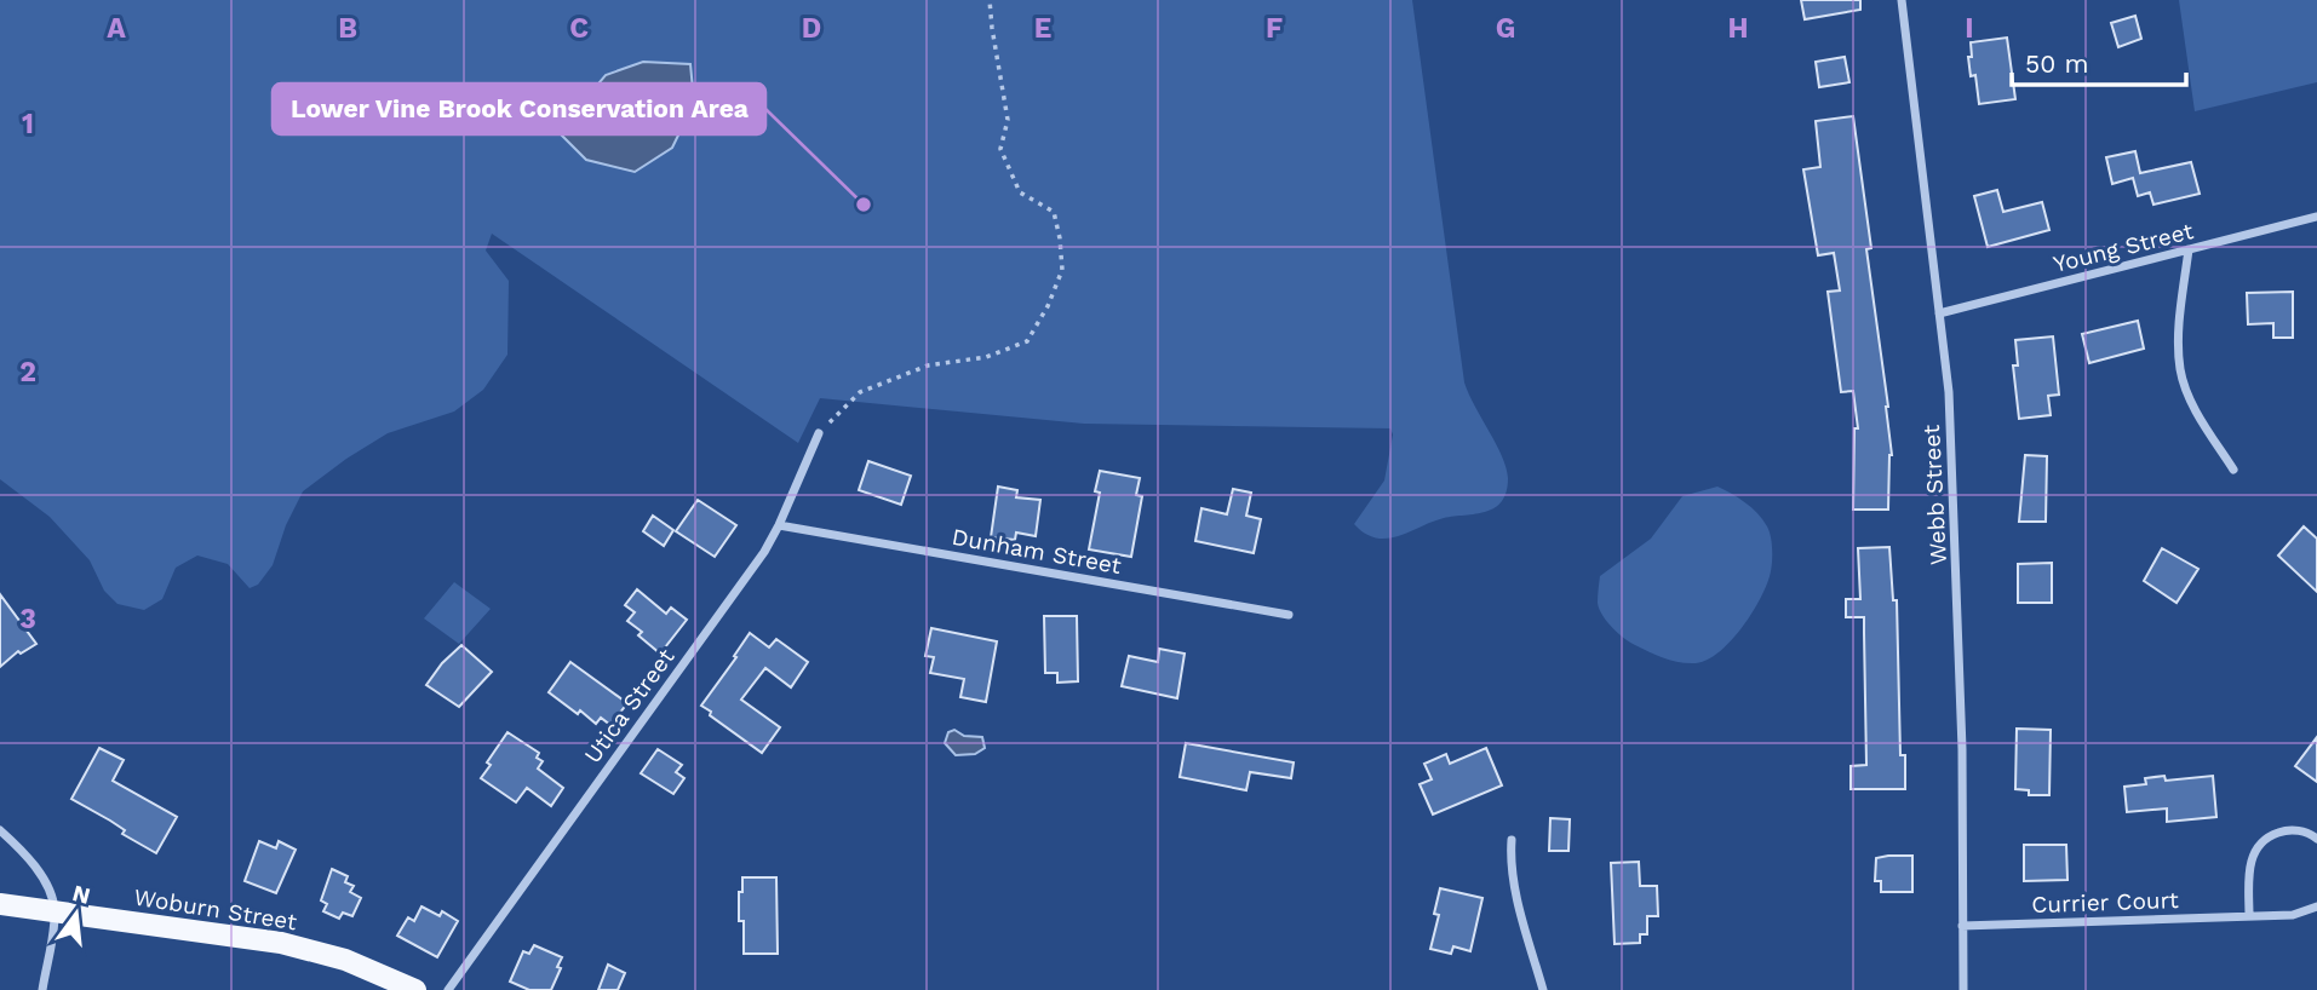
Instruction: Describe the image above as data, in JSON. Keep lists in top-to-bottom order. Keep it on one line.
{"streets":{"main road":["Woburn Street"],"street":["Young Street","Webb Street","Dunham Street","Utica Street","Currier Court"]},"crossings":[["Young Street","Webb Street"],["Webb Street","Currier Court"],["Dunham Street","Utica Street"]],"places":["Lower Vine Brook Conservation Area"],"scale_bar":"50 m","north":"top","grid":{"columns":["A","B","C","D","E","F","G","H","I"],"rows":["1","2","3"]}}
